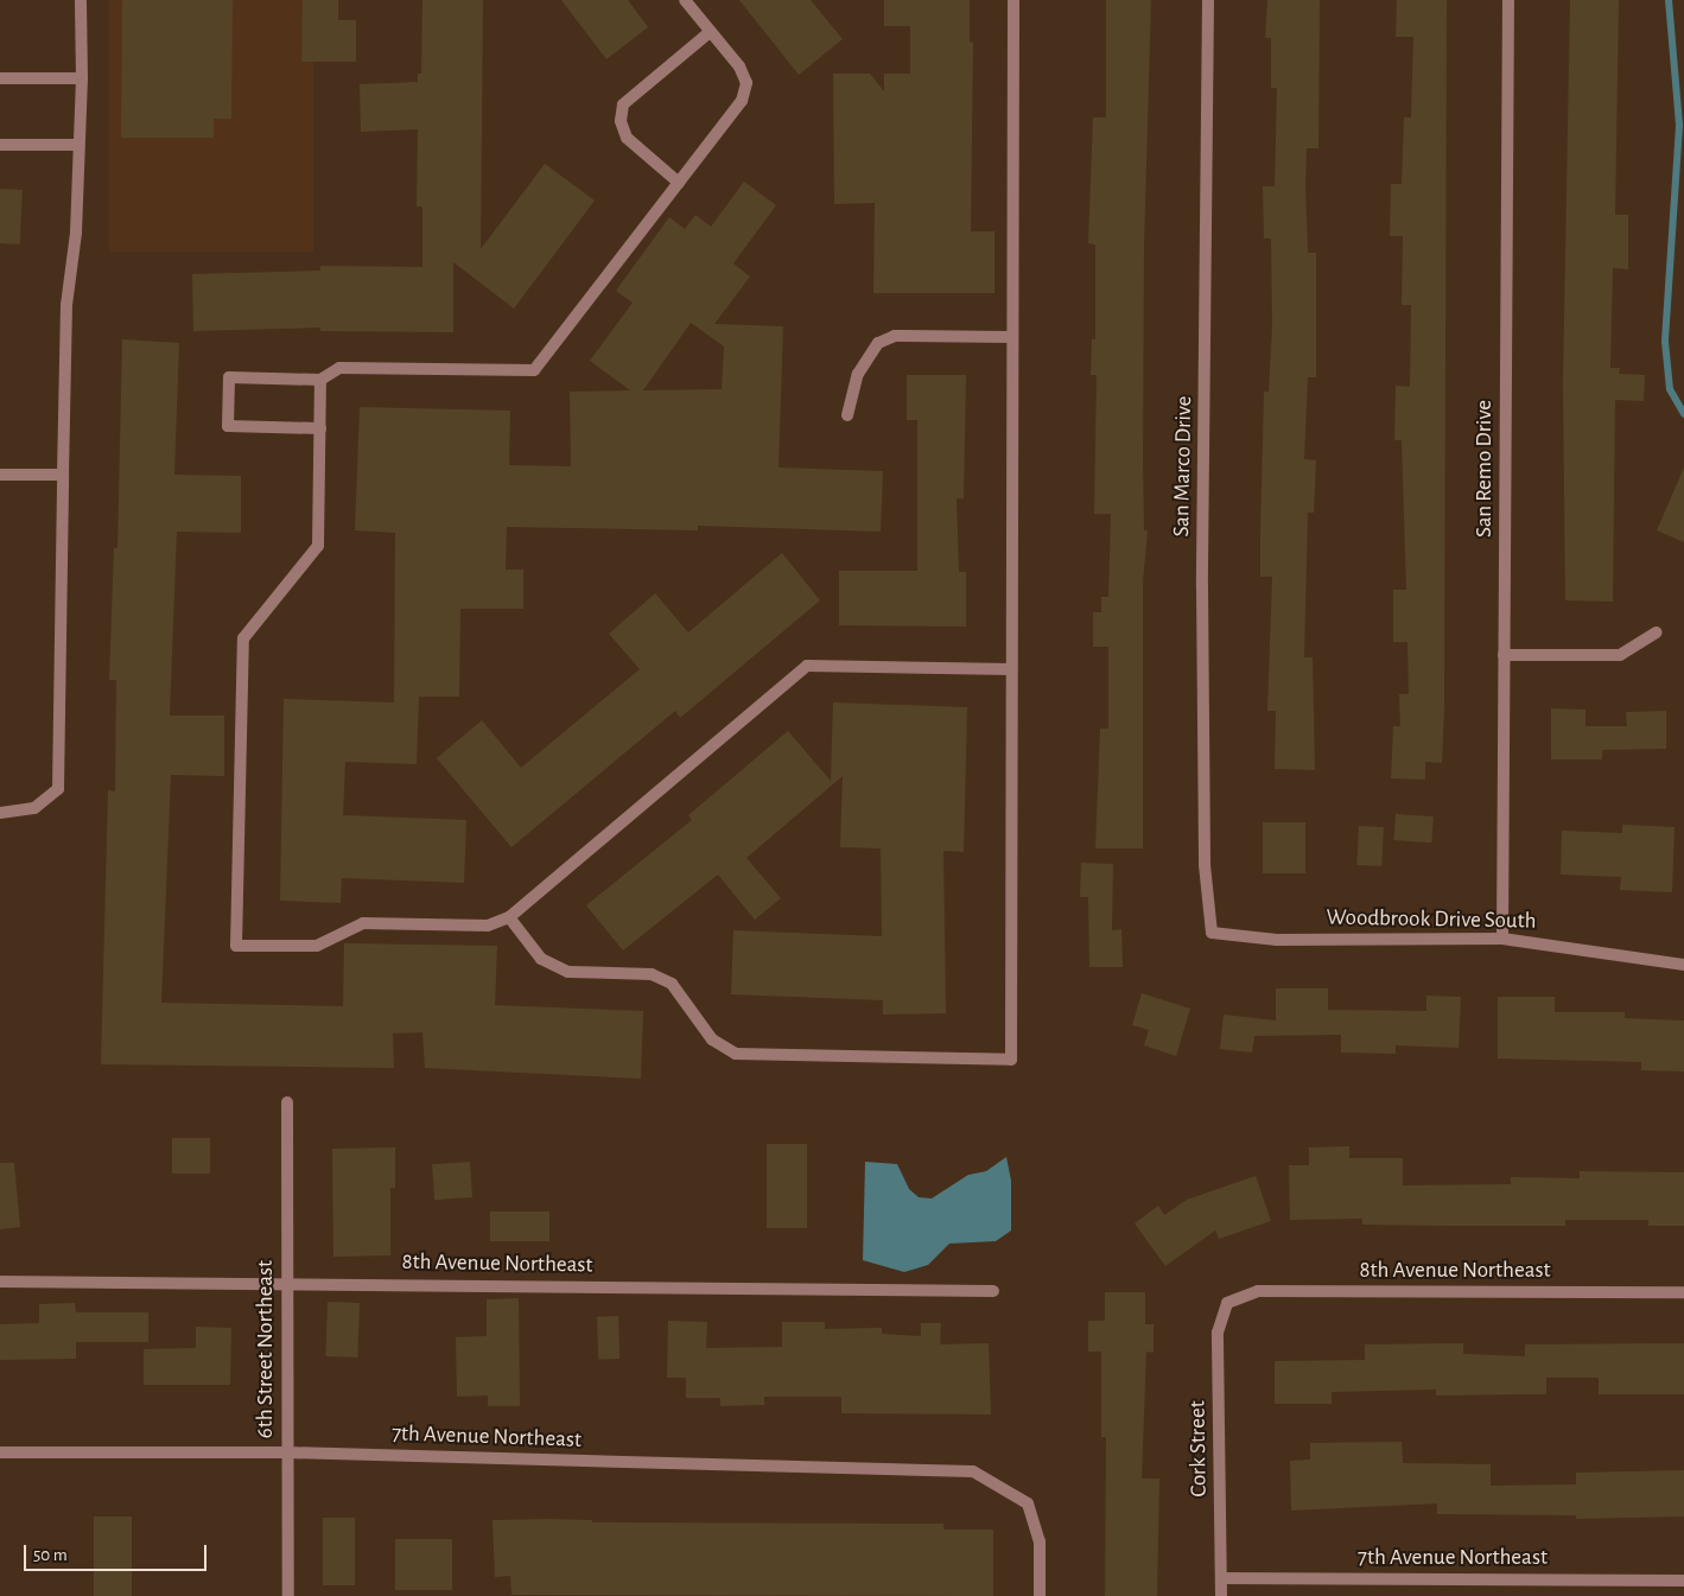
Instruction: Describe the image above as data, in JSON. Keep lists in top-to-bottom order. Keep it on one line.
{"streets":{"street":["San Marco Drive","San Remo Drive","Woodbrook Drive South","8th Avenue Northeast","6th Street Northeast","7th Avenue Northeast","Cork Street"]},"crossings":[["San Marco Drive","Woodbrook Drive South"],["San Remo Drive","Woodbrook Drive South"],["8th Avenue Northeast","6th Street Northeast"],["8th Avenue Northeast","Cork Street"],["6th Street Northeast","7th Avenue Northeast"],["7th Avenue Northeast","Cork Street"]],"scale_bar":"50 m"}
